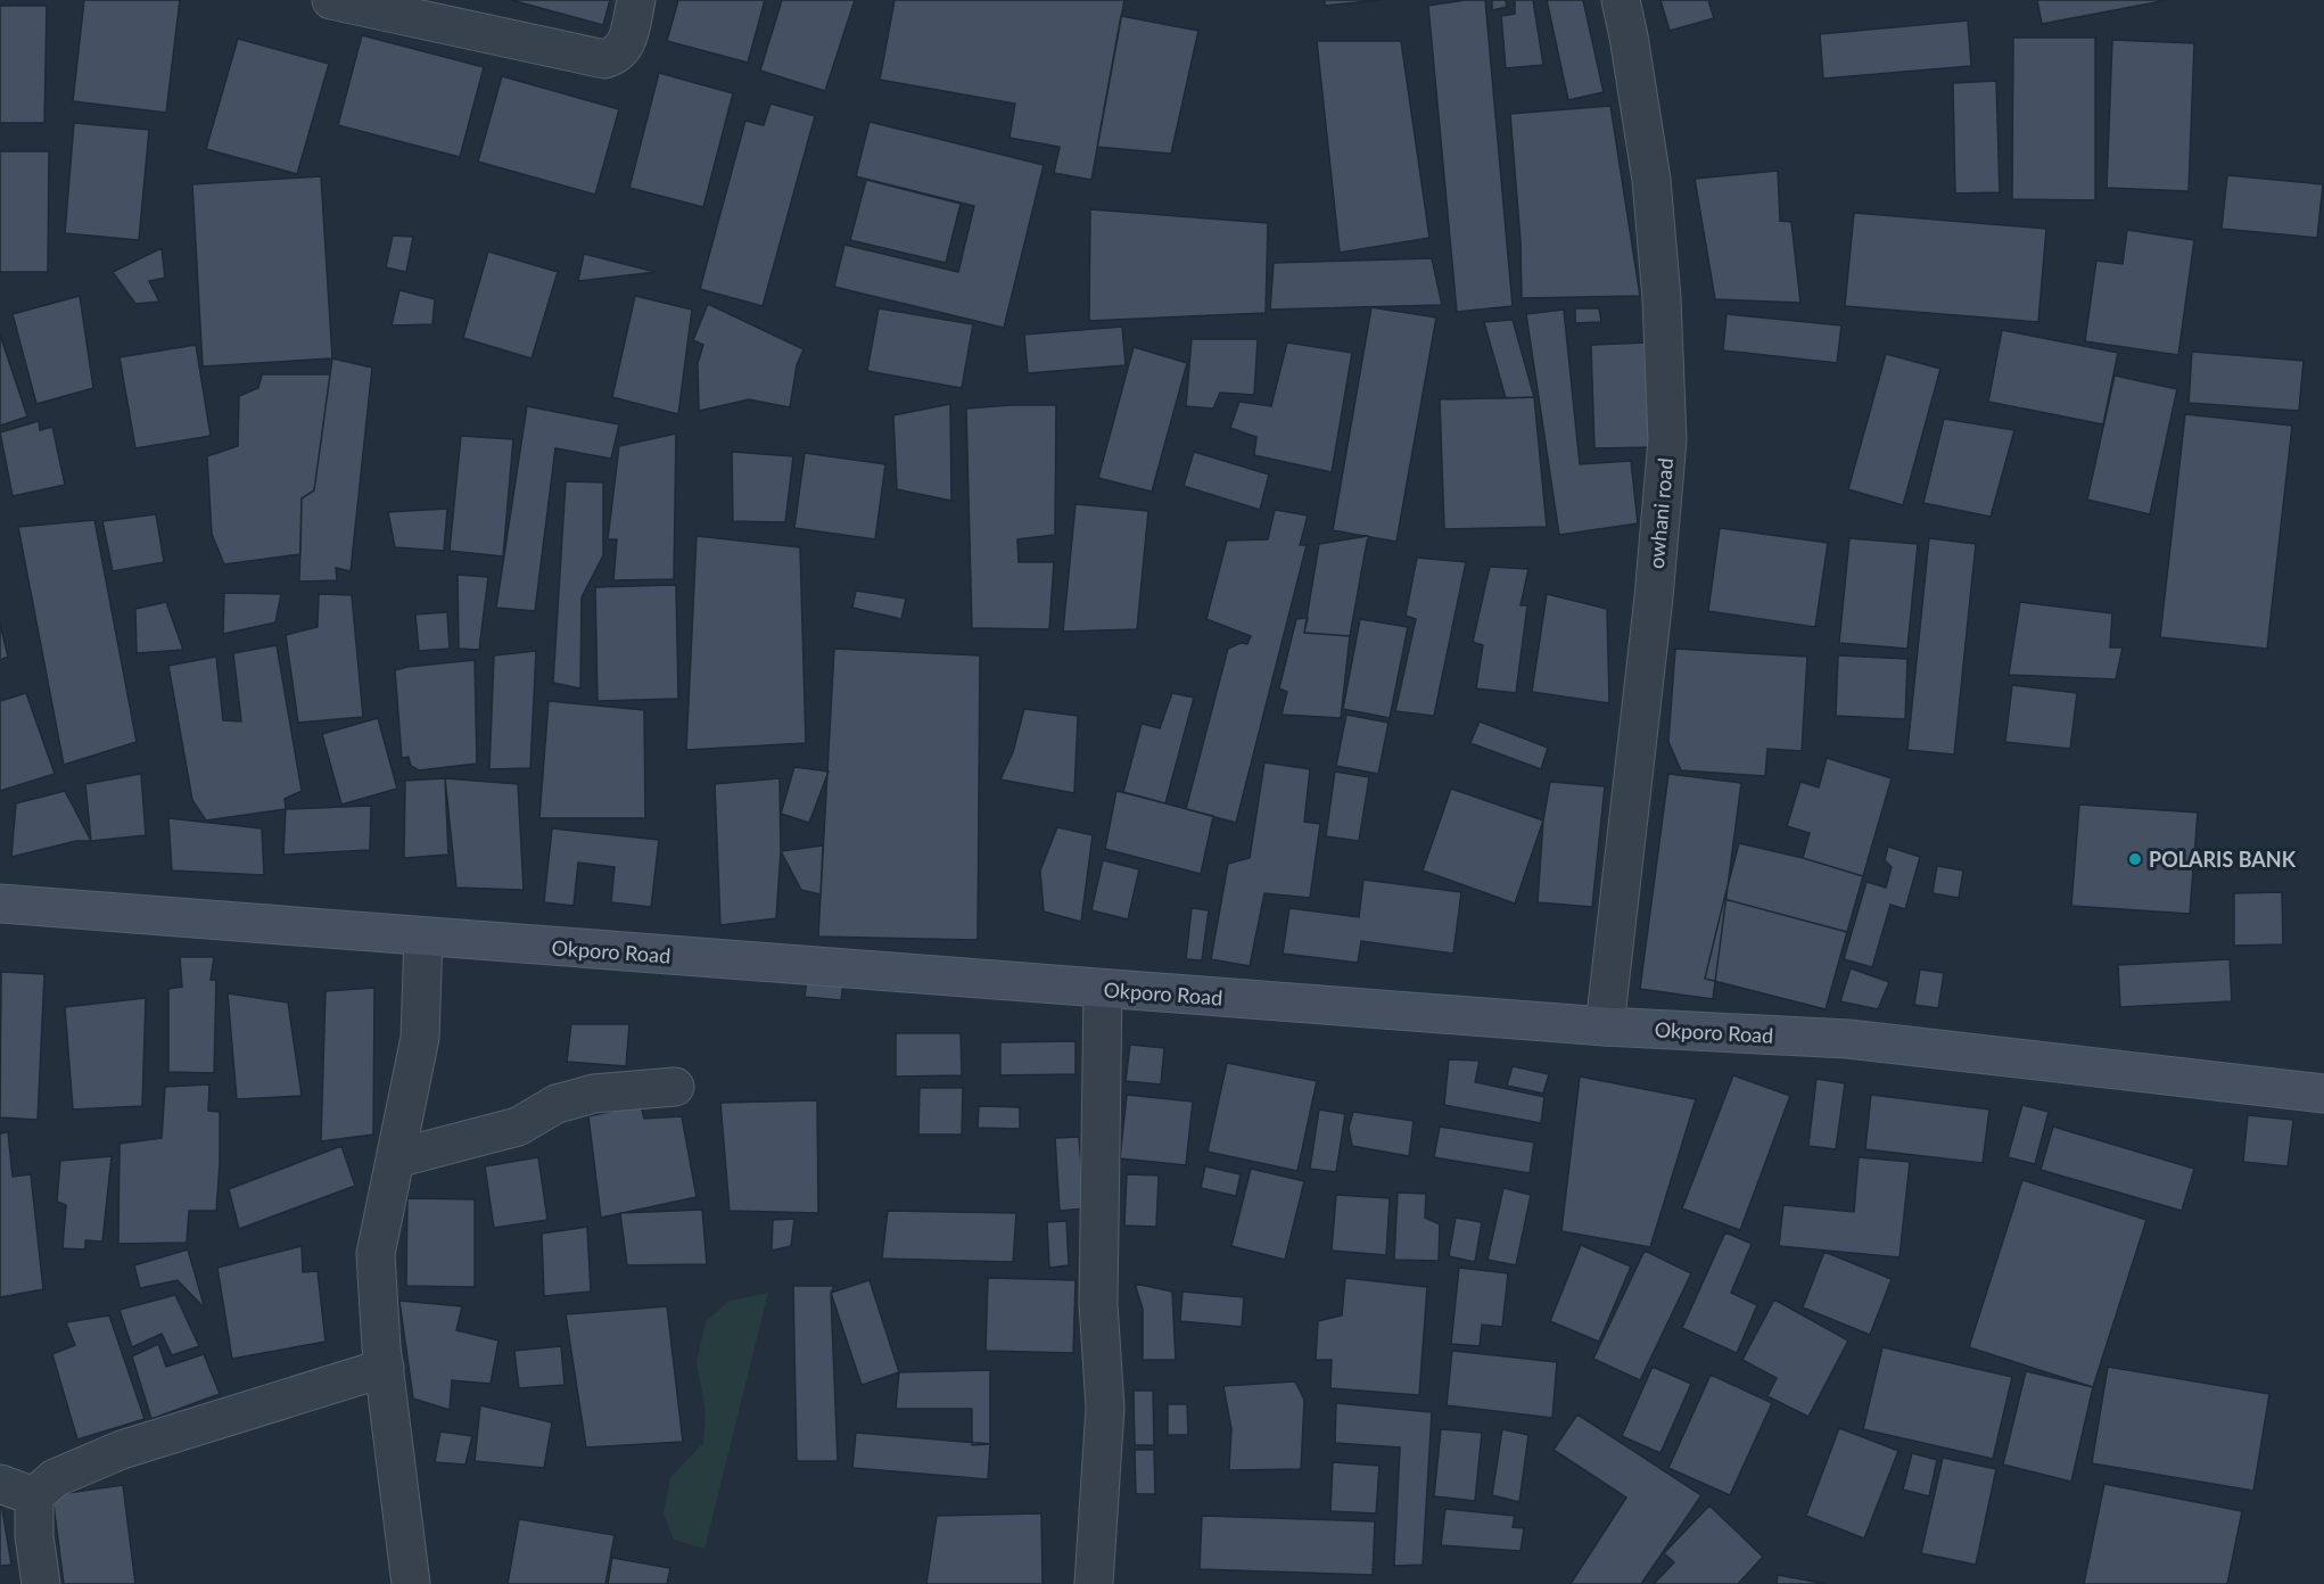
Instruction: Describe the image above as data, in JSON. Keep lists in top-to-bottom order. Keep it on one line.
{"streets":{"main road":["Okporo Road"],"street":["owhani road"]},"crossings":[["owhani road","Okporo Road"]],"places":["POLARIS BANK"]}
